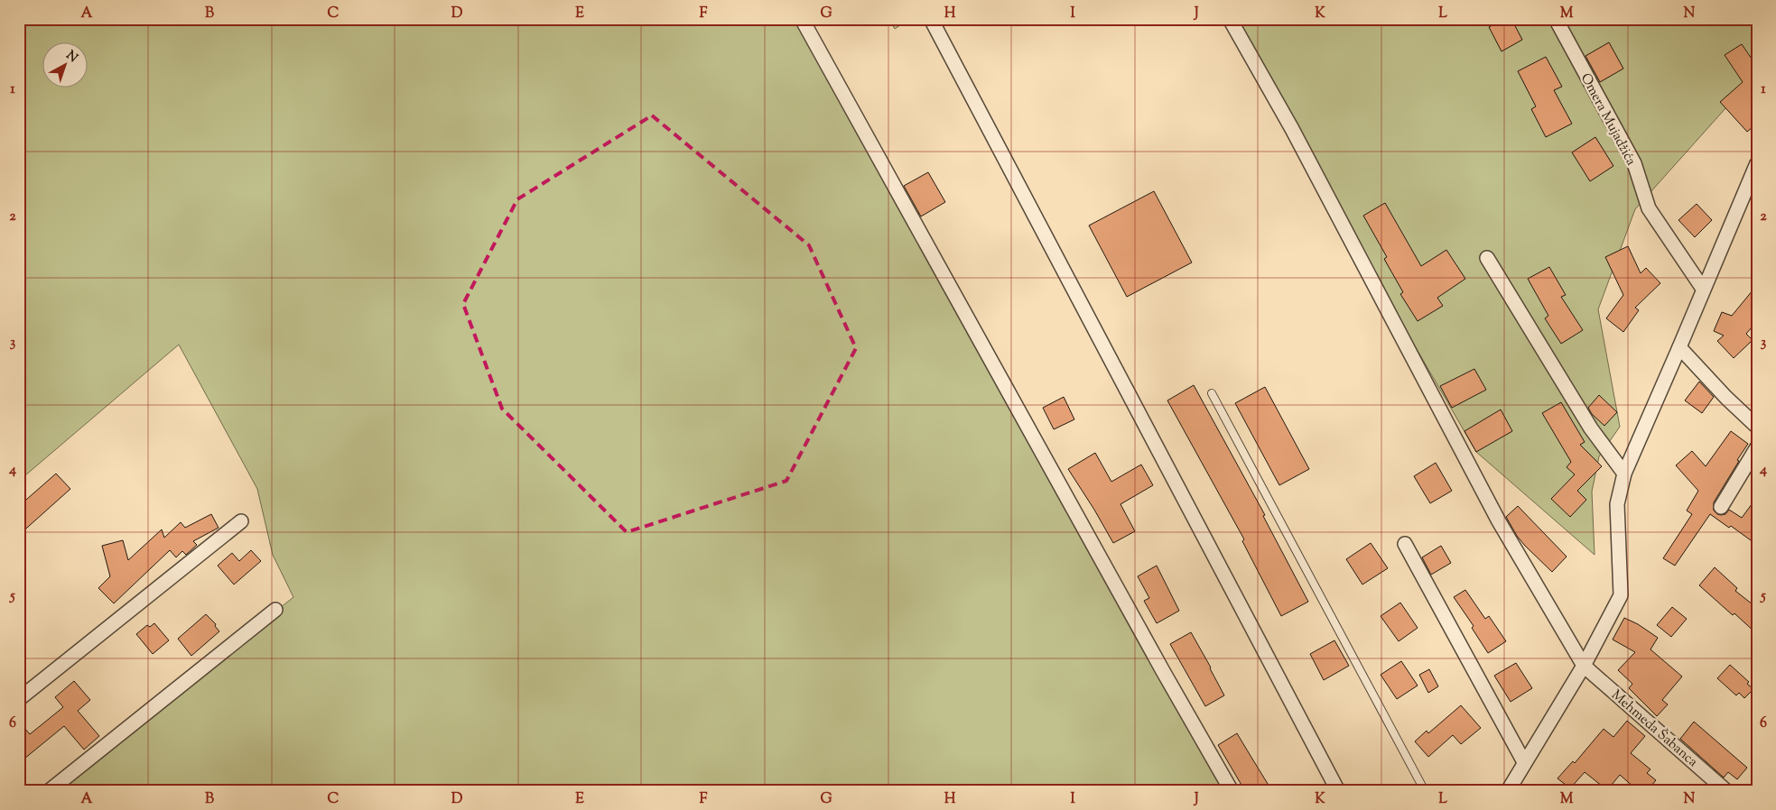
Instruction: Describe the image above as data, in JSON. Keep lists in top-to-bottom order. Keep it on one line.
{"streets":{"street":["Omera Mujadžića","Mehmeda Šabanca"]},"north":"top right","grid":{"columns":["A","B","C","D","E","F","G","H","I","J","K","L","M","N"],"rows":["1","2","3","4","5","6"]}}
